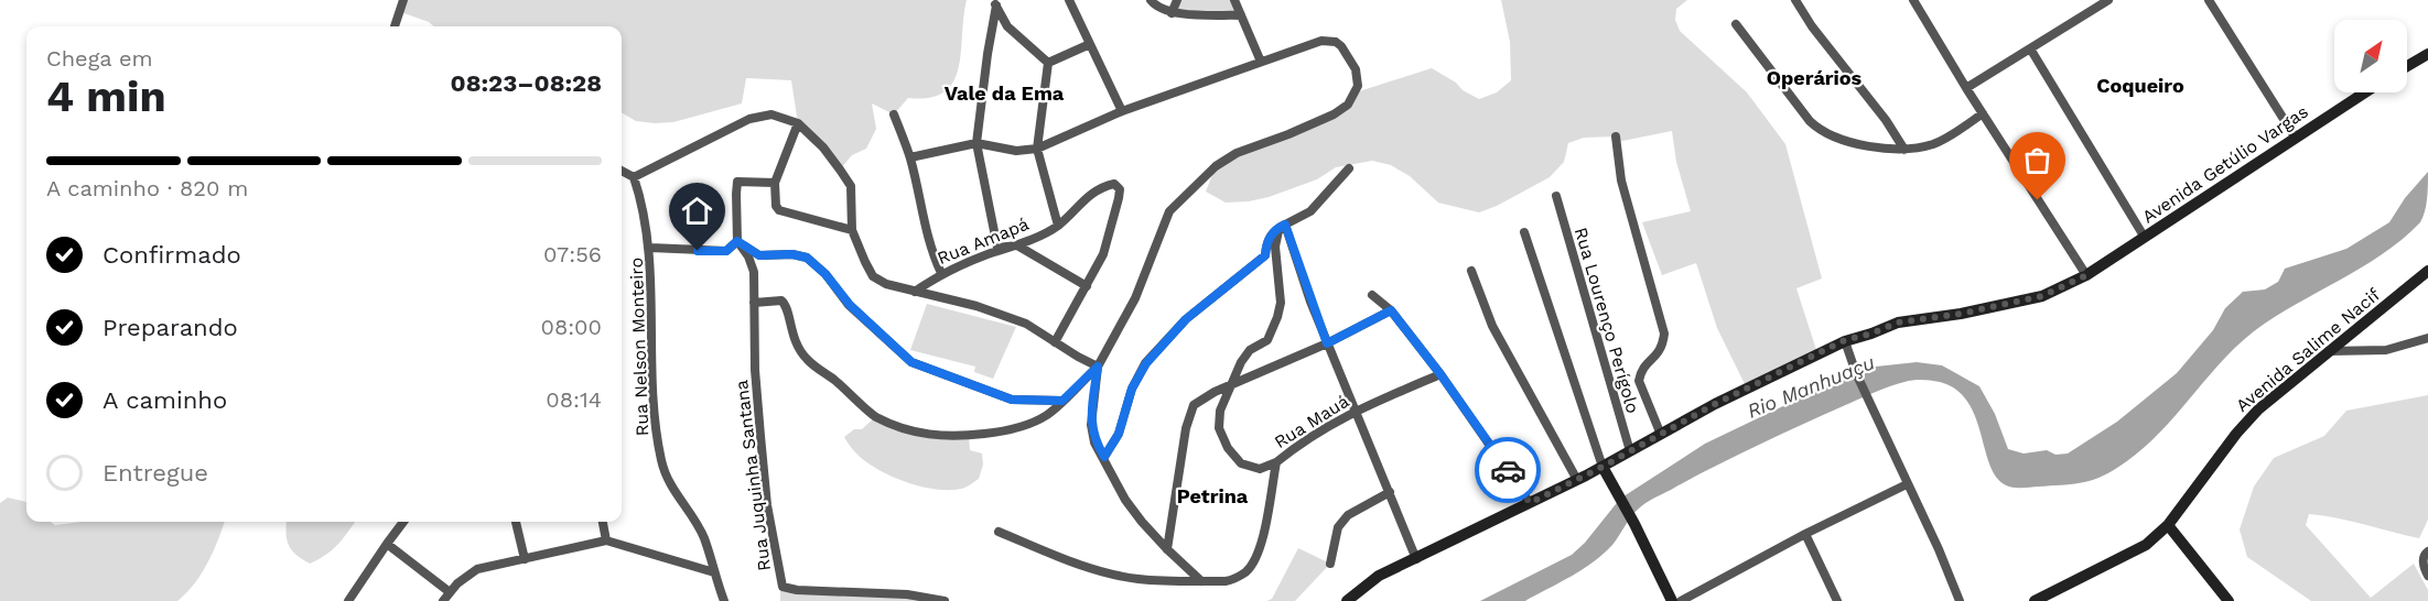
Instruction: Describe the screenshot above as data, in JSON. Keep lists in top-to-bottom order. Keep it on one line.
{"streets":{"street":["Avenida Getúlio Vargas","Rua Amapá","Rua Lourenço Perígolo","Rua Nelson Monteiro","Avenida Salime Nacif","Rua Mauá","Rua Juquinha Santana"]},"crossings":[["Avenida Getúlio Vargas","Rua Lourenço Perígolo"]],"districts":["Operários","Coqueiro","Vale da Ema","Petrina"],"water":["Rio Manhuaçu"],"north":"top right","page":{"heading":["4 min","Chega em","08:23–08:28"],"bar":"A caminho · 820 m","list":[["Confirmado","07:56"],["Preparando","08:00"],["A caminho","08:14"],"Entregue"]}}
